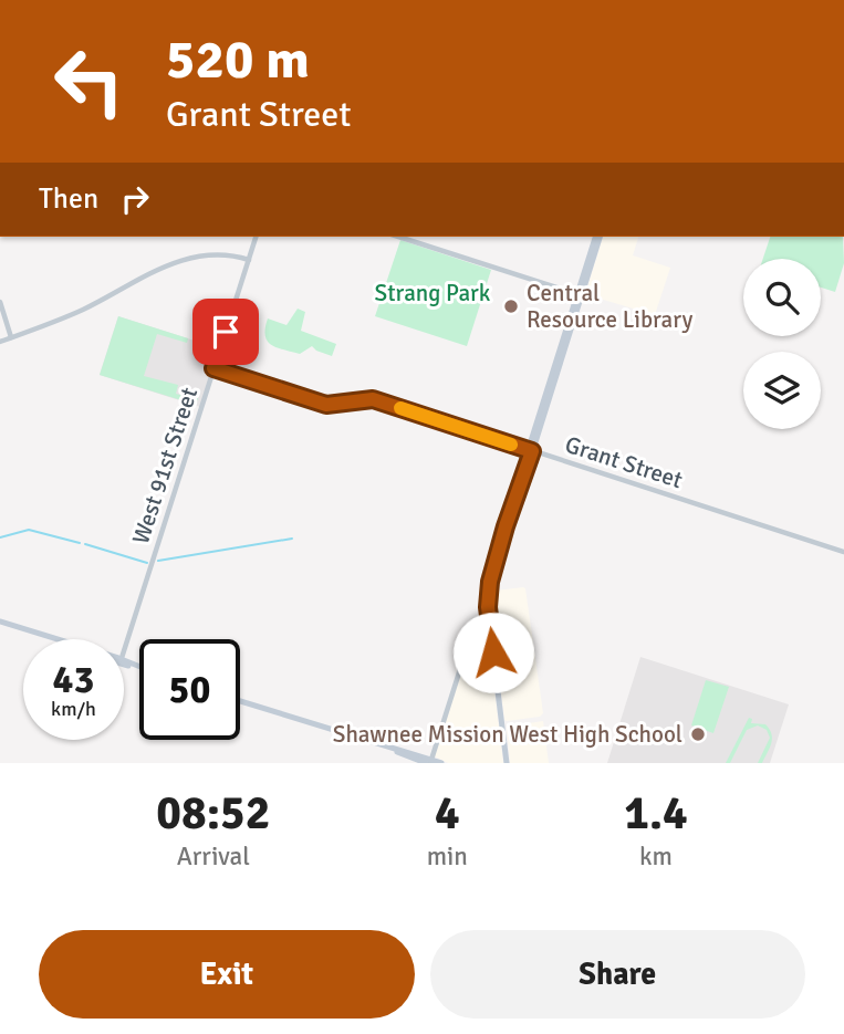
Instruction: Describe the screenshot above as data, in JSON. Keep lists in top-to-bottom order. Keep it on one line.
{"streets":{"street":["Grant Street","West 91st Street"]},"crossings":[["Grant Street","West 91st Street"]],"parks":["Strang Park"],"places":["Central Resource Library","Shawnee Mission West High School"],"page":{"turn":["520 m","Grant Street"],"then":"Then","speed":"43 km/h","limit":"50","eta":["08:52","Arrival","4","min","1.4","km"],"buttons":["Exit","Share"]}}
